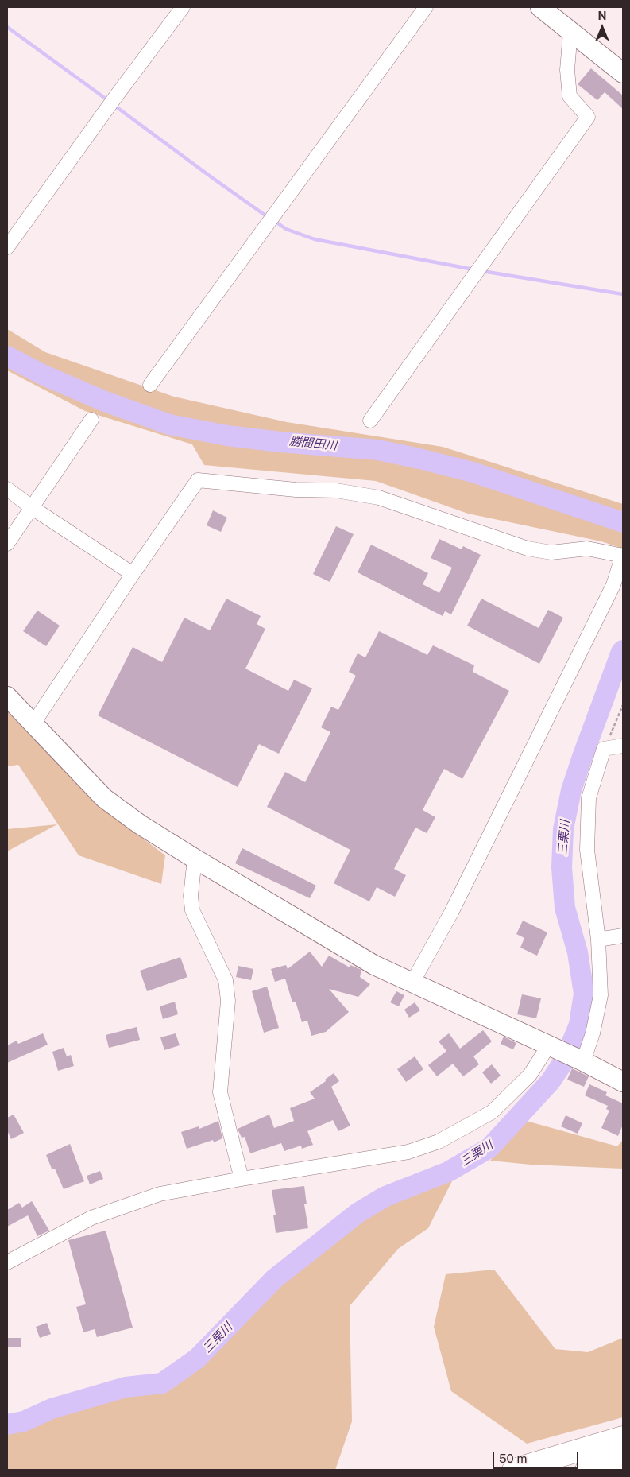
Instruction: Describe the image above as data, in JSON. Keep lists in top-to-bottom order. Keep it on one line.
{"water":["勝間田川","三栗川"],"scale_bar":"50 m","north":"top"}
